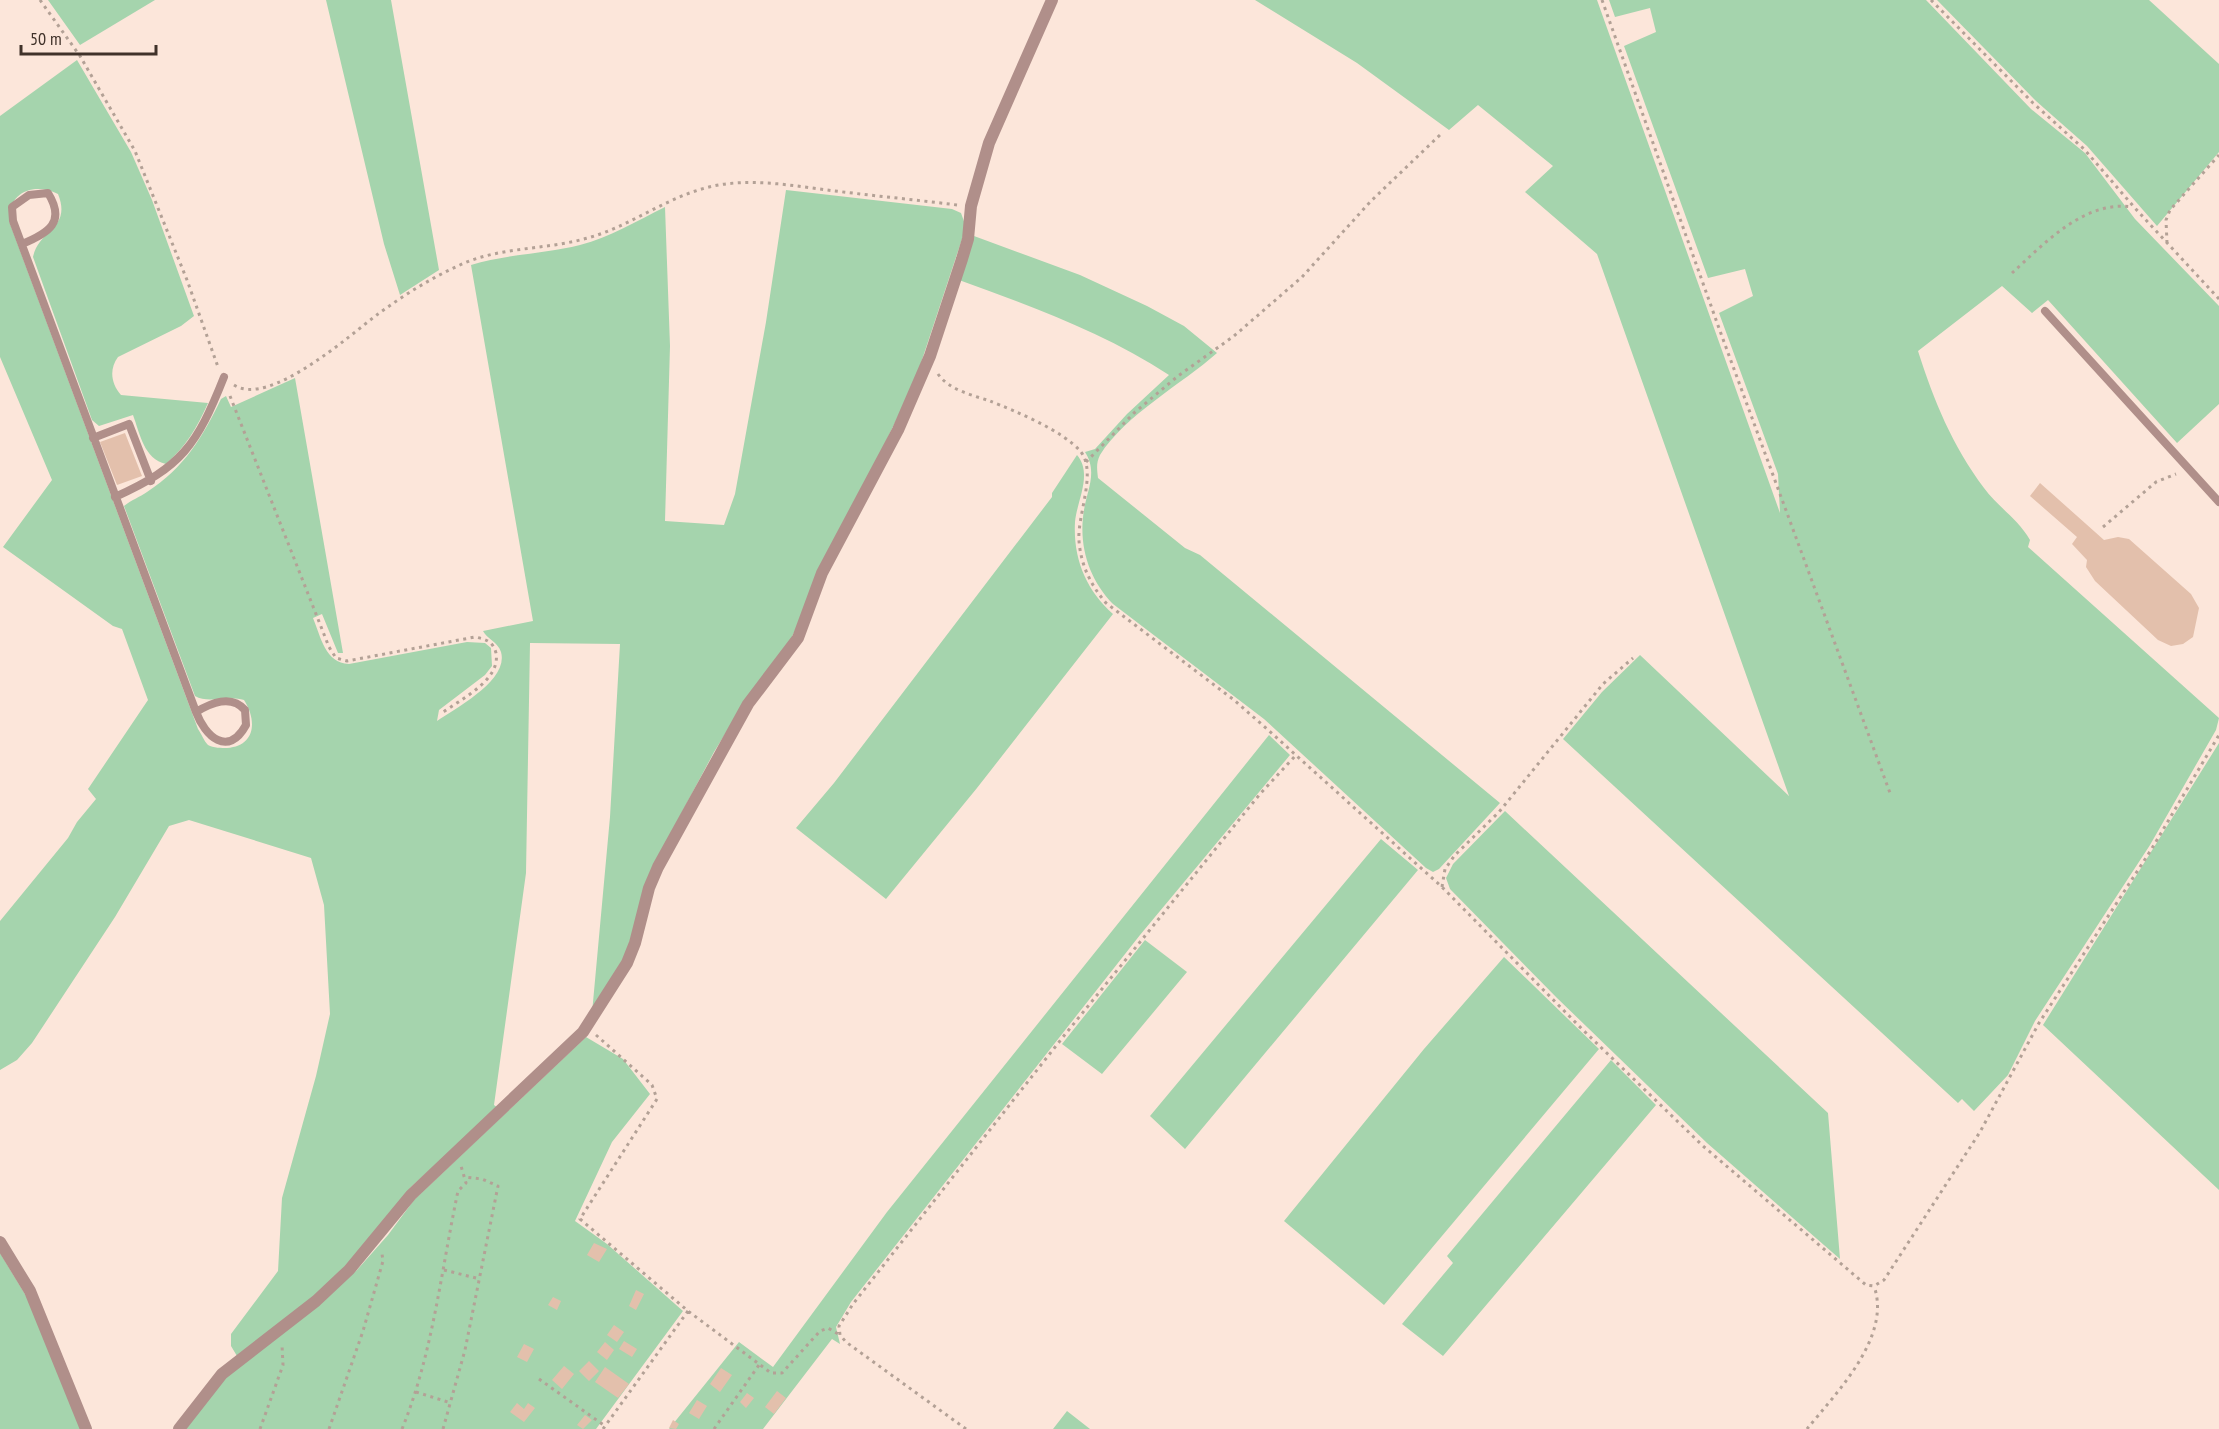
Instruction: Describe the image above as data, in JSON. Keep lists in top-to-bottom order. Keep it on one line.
{"scale_bar":"50 m"}
